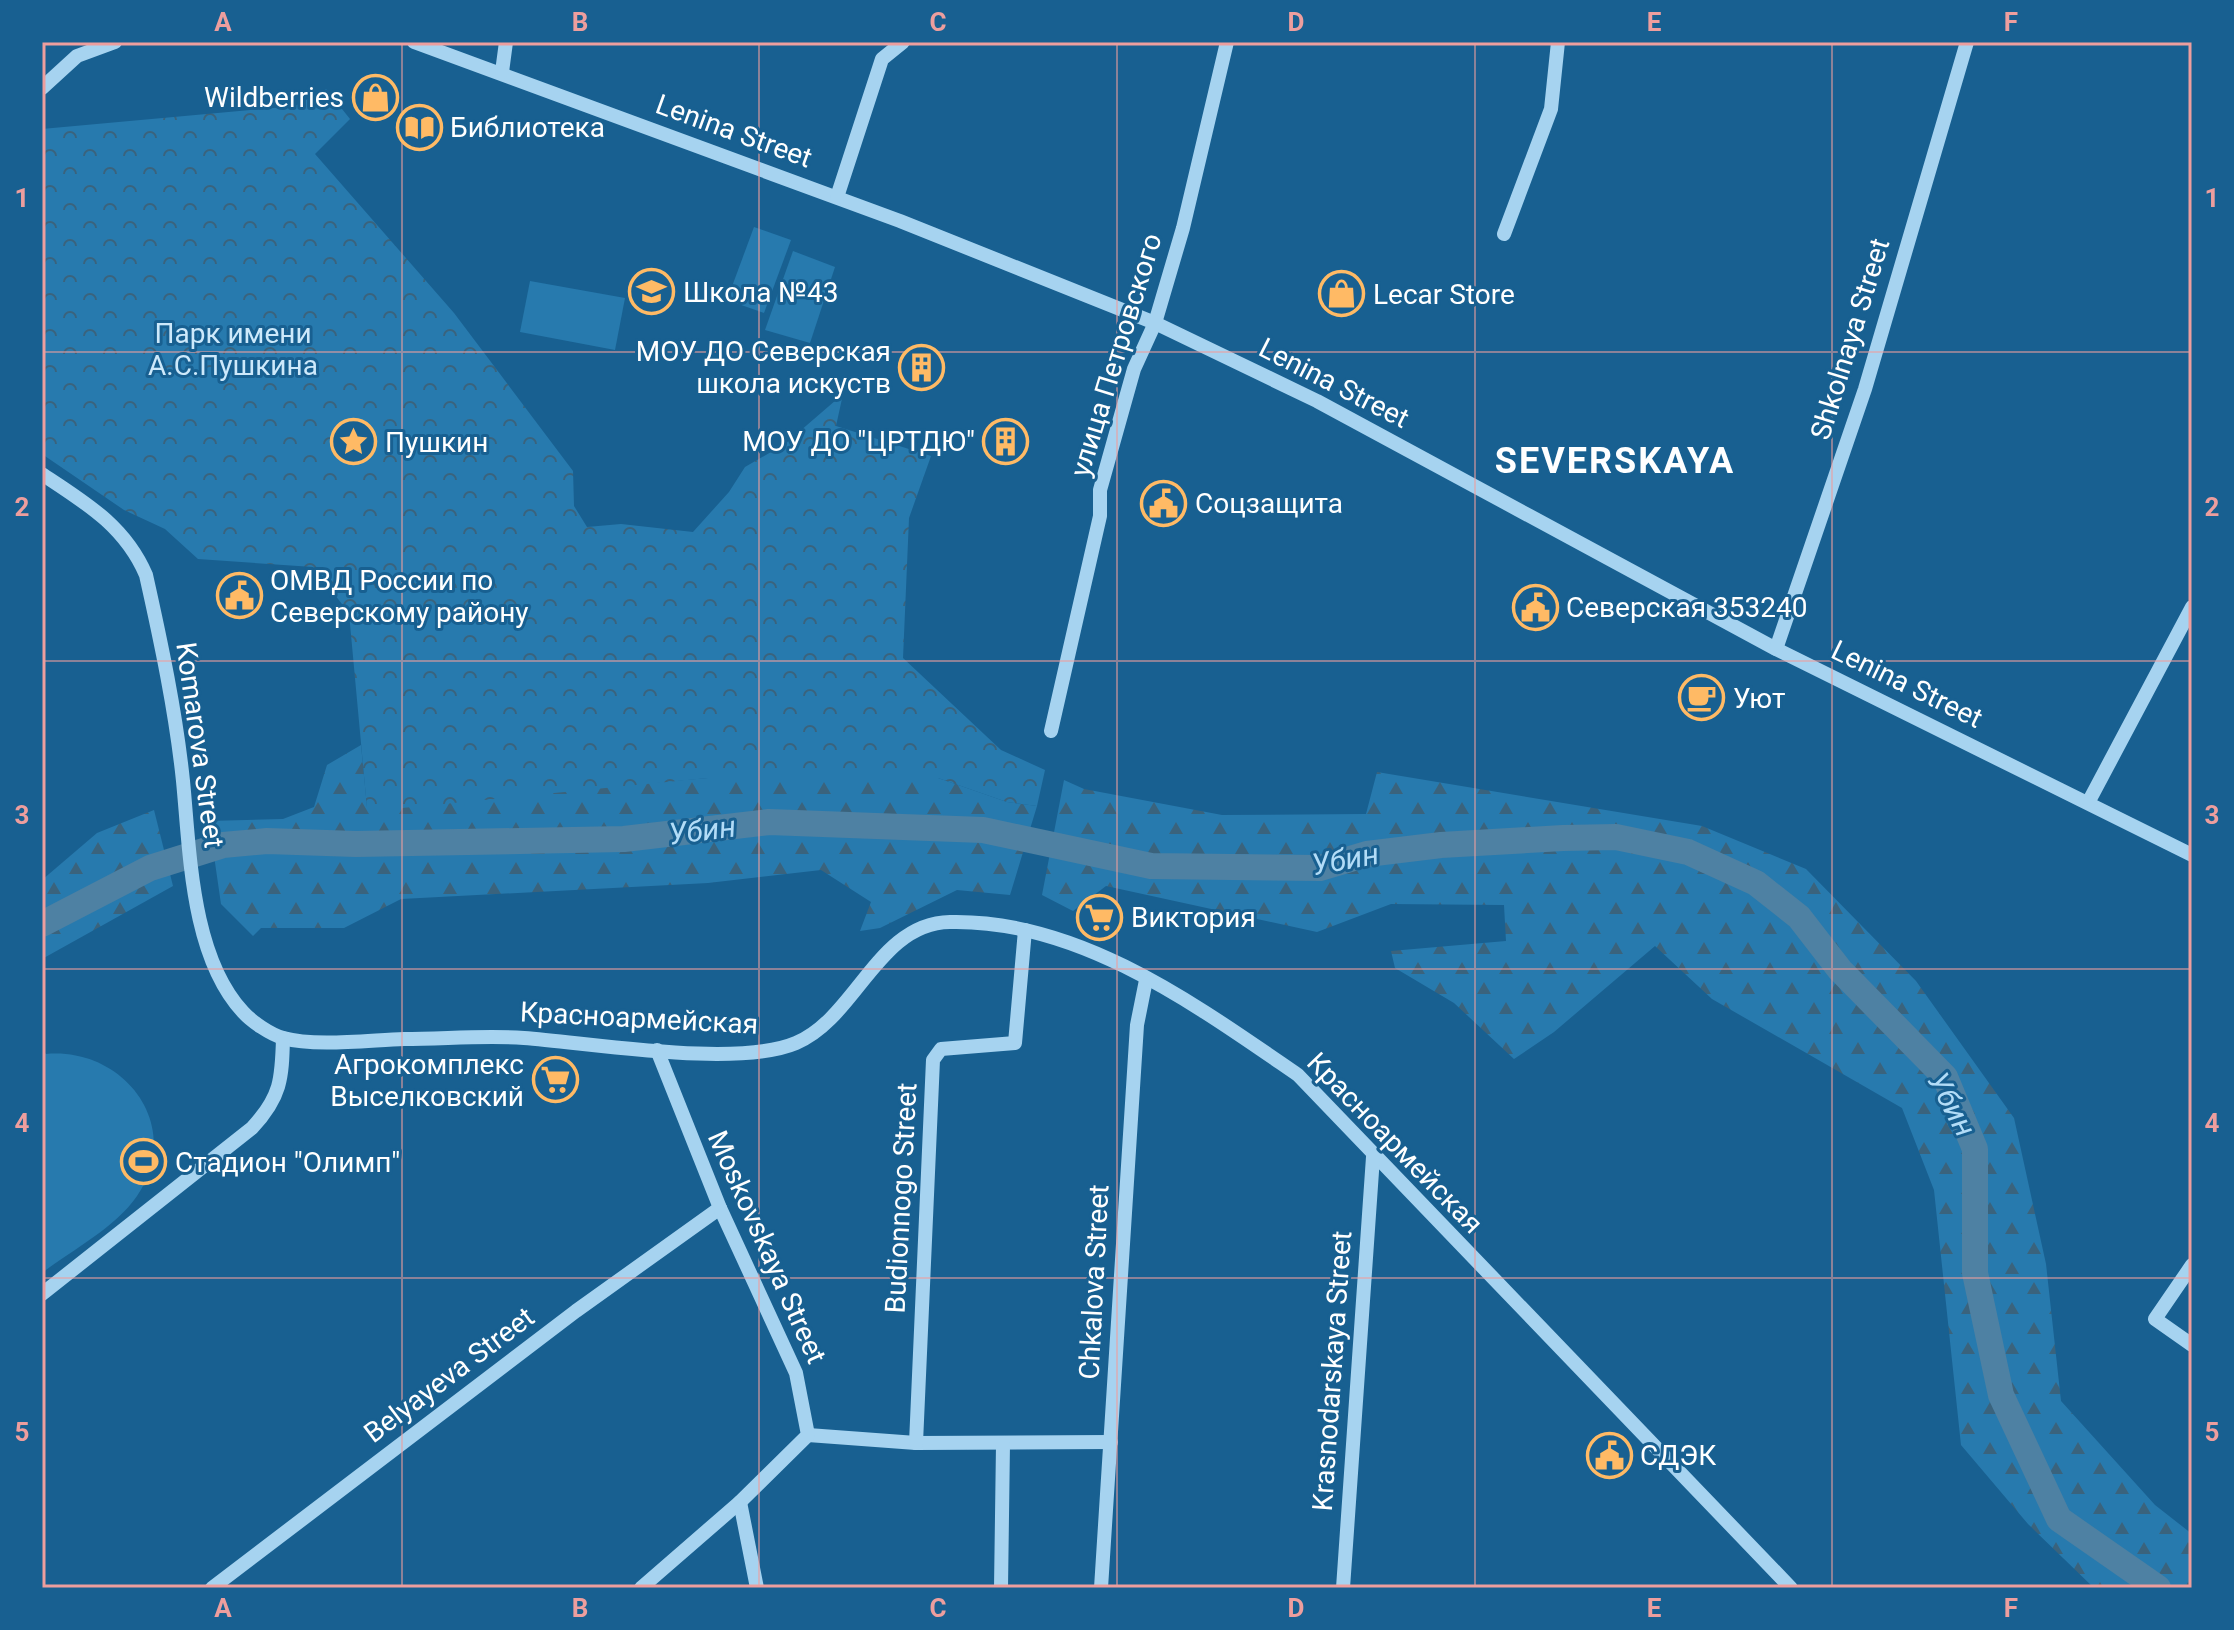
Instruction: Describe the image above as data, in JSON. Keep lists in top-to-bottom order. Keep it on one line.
{"streets":{"street":["Lenina Street","Shkolnaya Street","улица Петровского","Komarova Street","Красноармейская","Budionnogo Street","Moskovskaya Street","Chkalova Street","Krasnodarskaya Street","Belyayeva Street"]},"crossings":[["Lenina Street","Shkolnaya Street"],["Lenina Street","улица Петровского"],["Komarova Street","Красноармейская"],["Красноармейская","Budionnogo Street"],["Красноармейская","Moskovskaya Street"],["Красноармейская","Chkalova Street"],["Красноармейская","Krasnodarskaya Street"],["Moskovskaya Street","Belyayeva Street"]],"districts":["SEVERSKAYA"],"water":["Убин"],"parks":["Парк имени А.С.Пушкина"],"places":{"shop":["Wildberries","Lecar Store"],"library":["Библиотека"],"school or university":["Школа №43"],"building":["МОУ ДО Северская школа искуств","МОУ ДО \"ЦРТДЮ\""],"place":["Пушкин"],"public building":["Соцзащита","ОМВД России по Северскому району","Северская 353240","СДЭК"],"cafe":["Уют"],"supermarket":["Виктория","Агрокомплекс Выселковский"],"sports":["Стадион \"Олимп\""]},"grid":{"columns":["A","B","C","D","E","F"],"rows":["1","2","3","4","5"]}}
